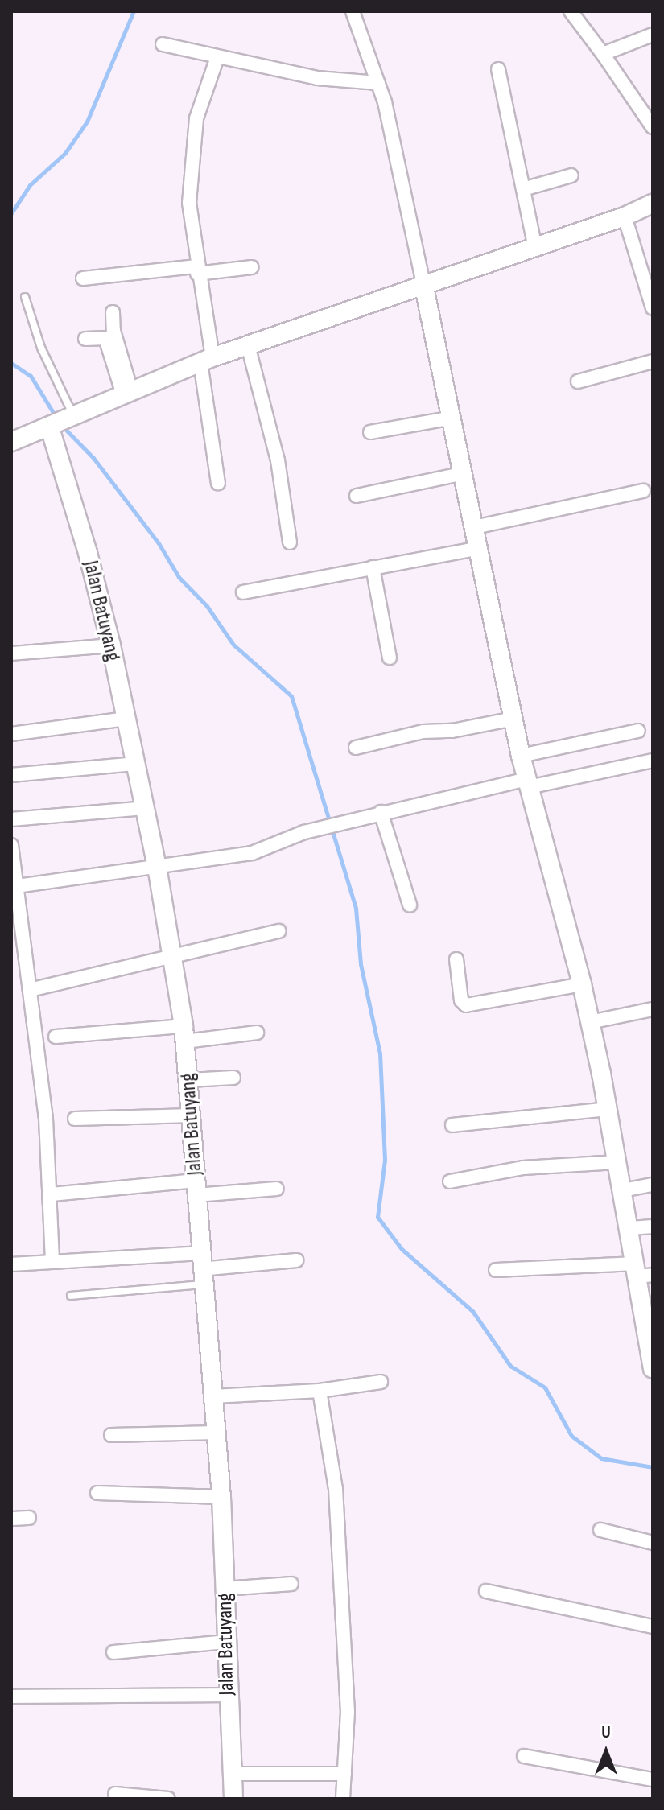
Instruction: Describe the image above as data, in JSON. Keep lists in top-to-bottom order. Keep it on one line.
{"streets":{"street":["Jalan Batuyang"]},"north":"top"}
